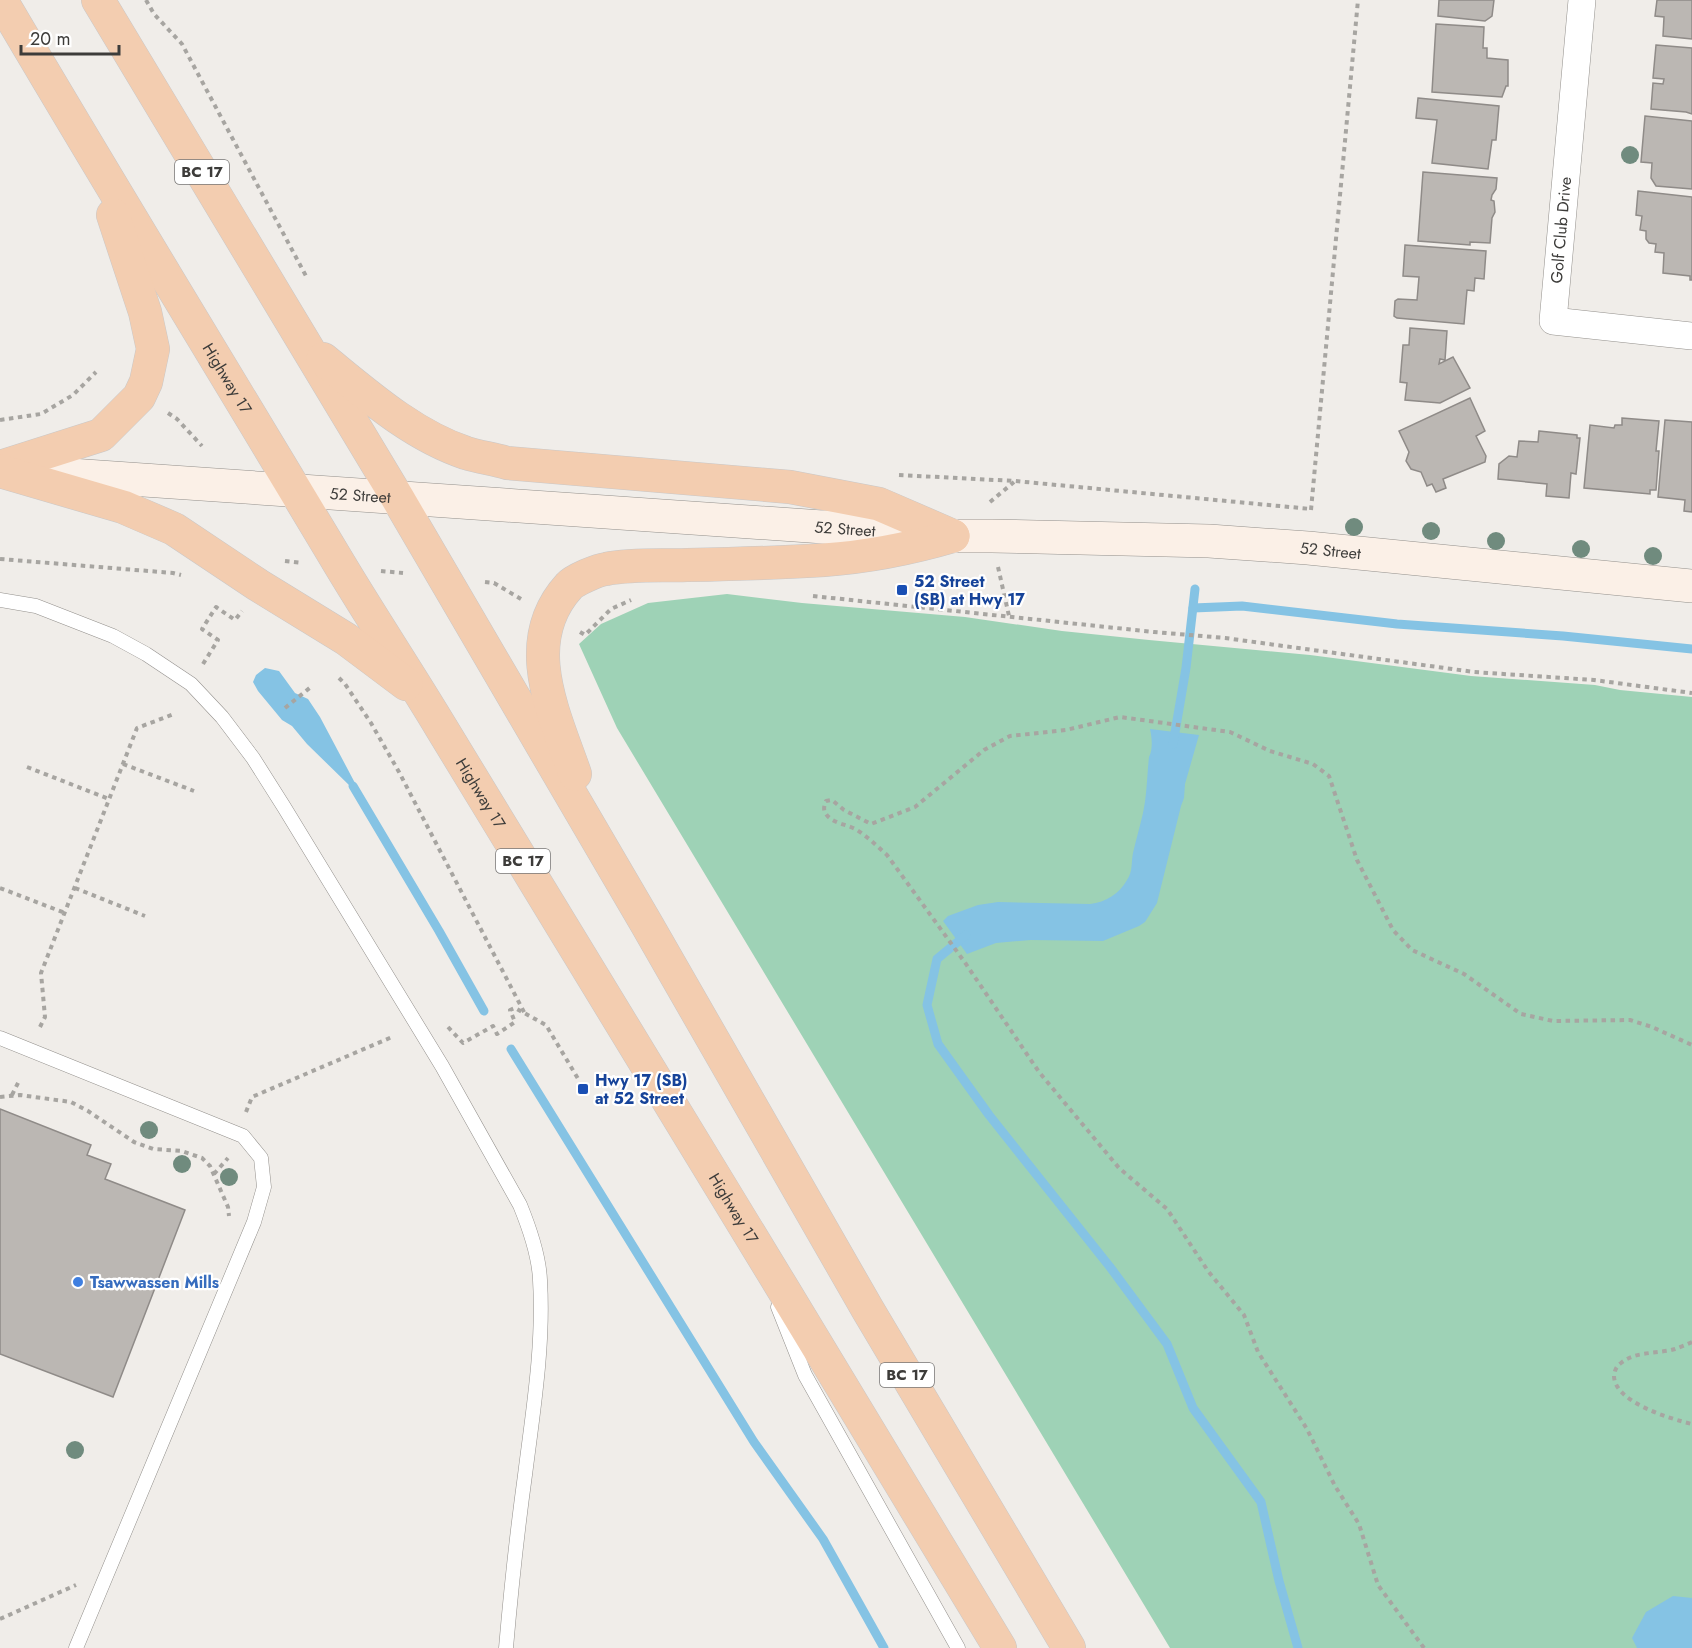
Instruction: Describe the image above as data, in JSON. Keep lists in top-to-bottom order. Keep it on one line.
{"streets":{"highway":["BC 17","Highway 17"],"street":["Golf Club Drive","52 Street"]},"crossings":[["BC 17","52 Street"],["Highway 17","52 Street"]],"places":{"transit":["52 Street (SB) at Hwy 17","Hwy 17 (SB) at 52 Street"],"other":["Tsawwassen Mills"]},"scale_bar":"20 m"}
